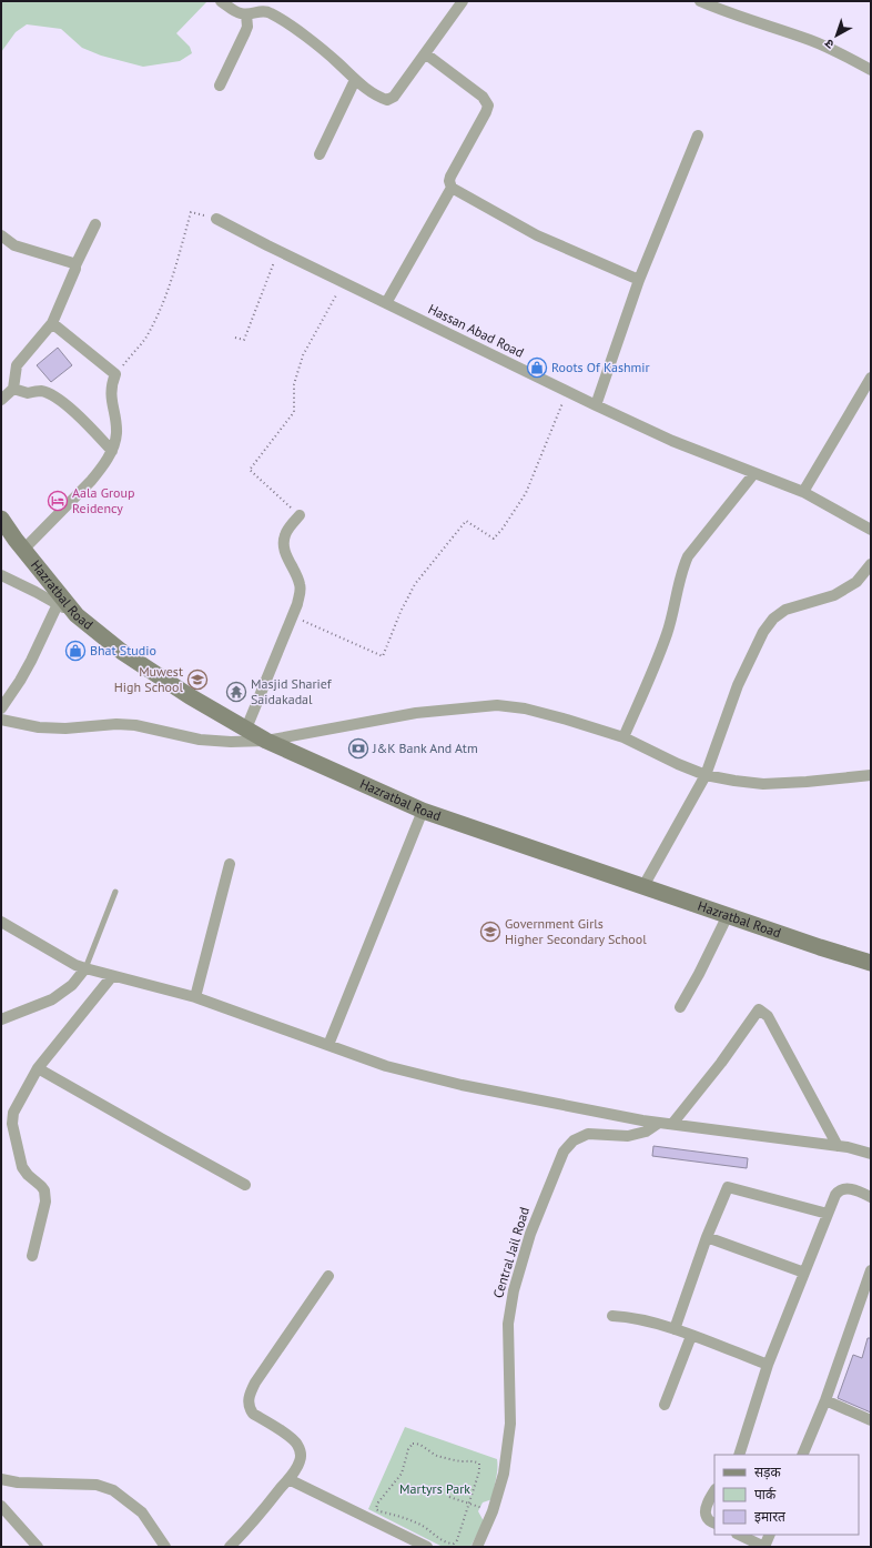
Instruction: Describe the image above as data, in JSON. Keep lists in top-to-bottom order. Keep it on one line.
{"streets":{"main road":["Hazratbal Road"],"street":["Hassan Abad Road","Central Jail Road"]},"parks":["Martyrs Park"],"places":{"shop":["Roots Of Kashmir","Bhat Studio"],"hotel":["Aala Group Reidency"],"school or university":["Muwest High School","Government Girls Higher Secondary School"],"temple":["Masjid Sharief Saidakadal"],"bank":["J&K Bank And Atm"]},"legend":["सड़क","पार्क","इमारत"],"north":"bottom left"}
